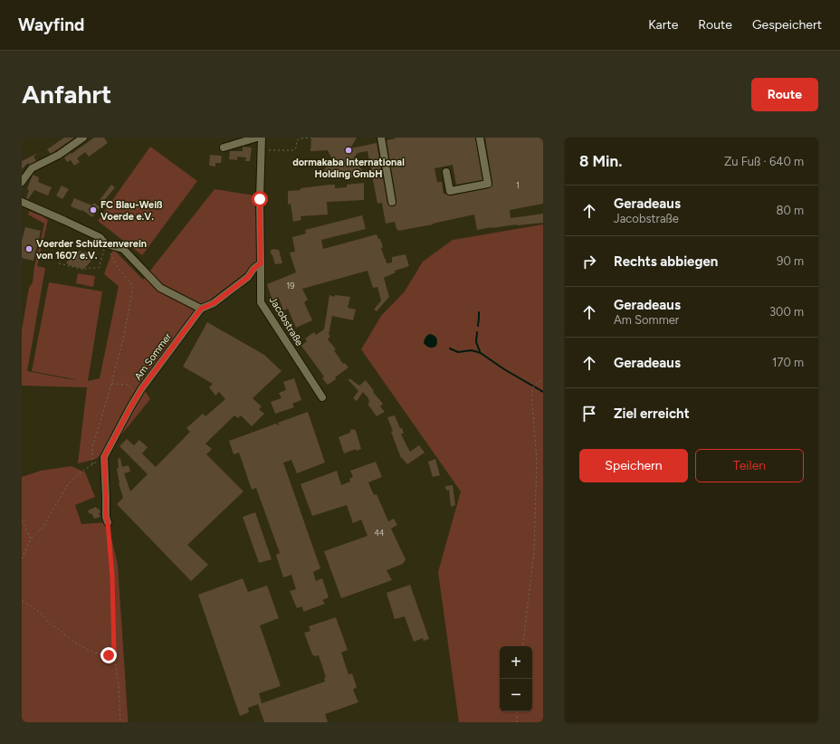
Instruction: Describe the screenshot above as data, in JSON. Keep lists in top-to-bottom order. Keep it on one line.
{"streets":{"street":["Jacobstraße","Am Sommer"]},"places":["dormakaba International Holding GmbH","FC Blau-Weiß Voerde e.V.","Voerder Schützenverein von 1607 e.V."],"house_numbers":["1","19","44"],"page":{"header":"Wayfind","nav":["Karte","Route","Gespeichert"],"buttons":["Route",["Speichern","Teilen"]],"title":"Anfahrt","heading":["8 Min.","Zu Fuß · 640 m"],"list":[["Geradeaus","Jacobstraße","80 m"],["Rechts abbiegen","90 m"],["Geradeaus","Am Sommer","300 m"],["Geradeaus","170 m"],"Ziel erreicht"],"map_buttons":["+","−"]}}
